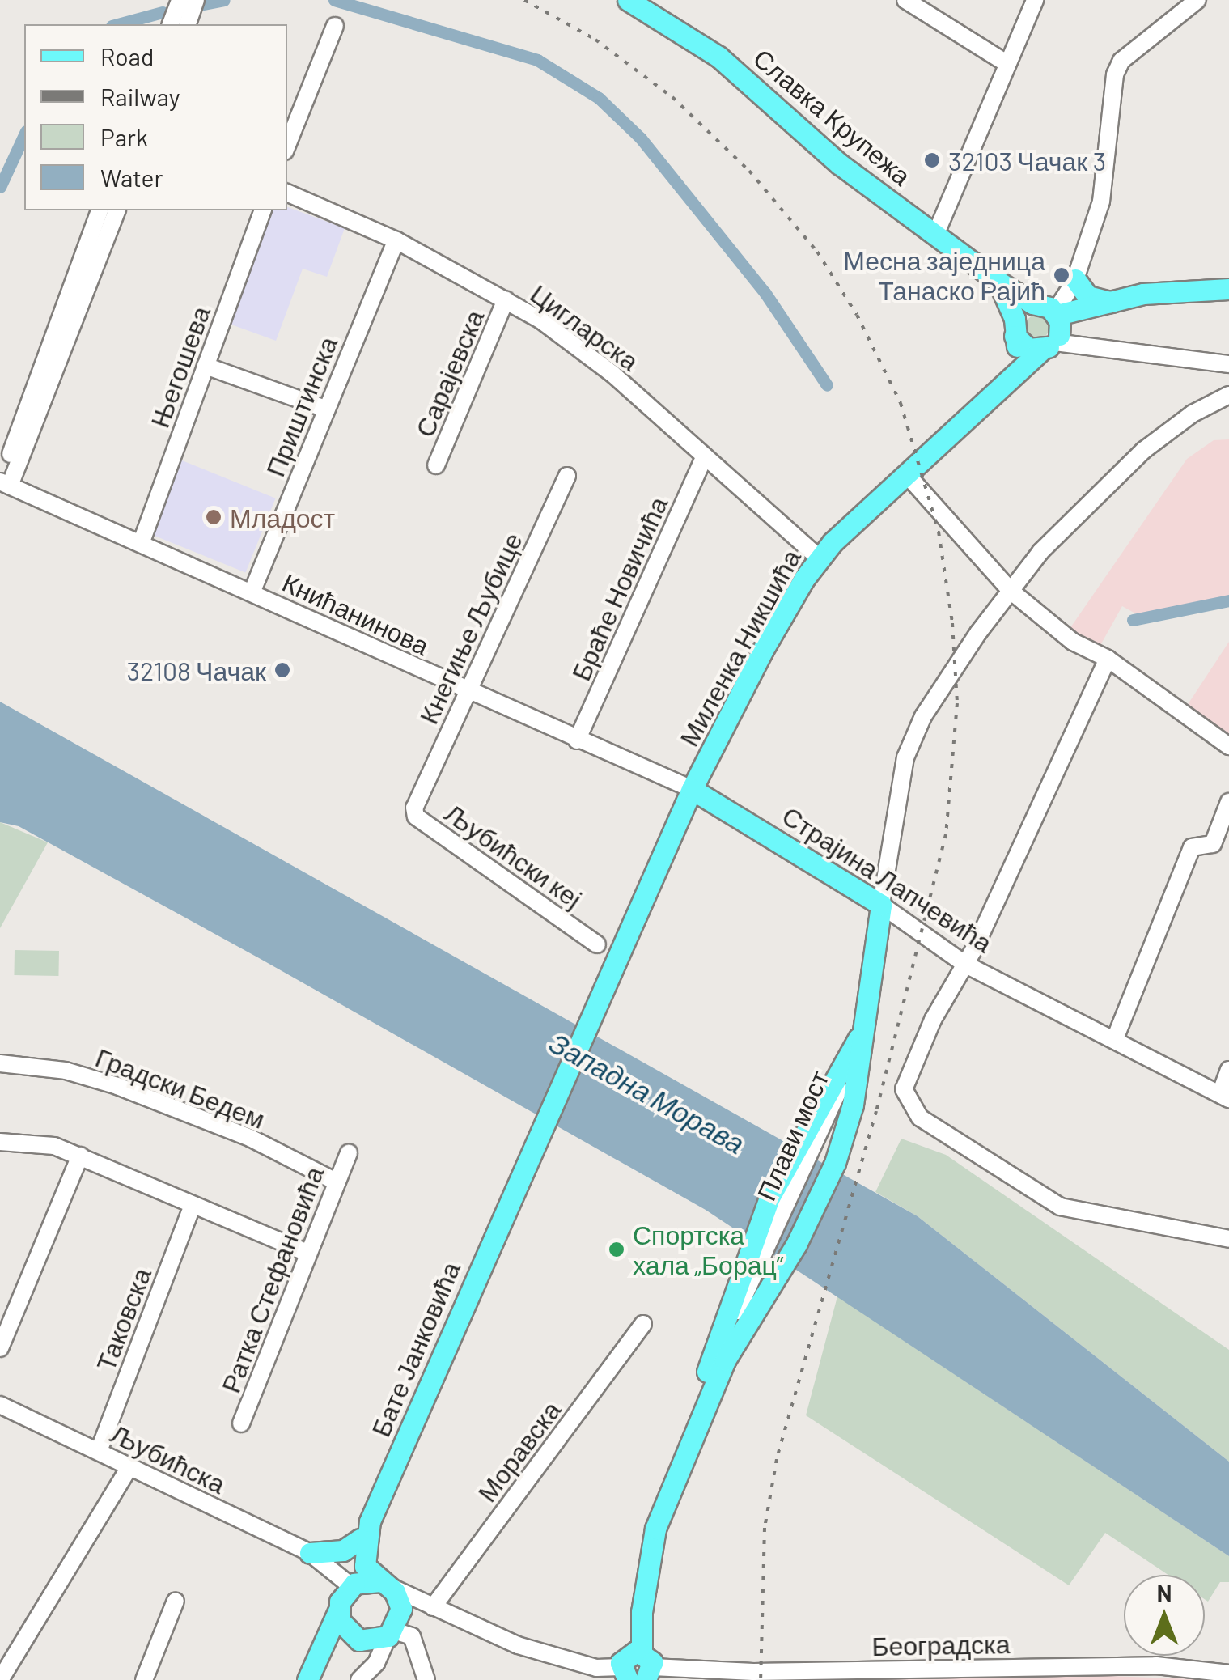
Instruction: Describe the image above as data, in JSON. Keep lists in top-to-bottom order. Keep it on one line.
{"streets":{"main road":["Славка Крупежа","Миленка Никшића","Страјина Лапчевића","Бате Јанковића"],"street":["Цигларска","Његошева","Сарајевска","Приштинска","Браће Новичића","Книћанинова","Кнегиње Љубице","Љубићски кеј","Градски Бедем","Ратка Стефановића","Таковска","Моравска","Љубићска","Београдска"]},"crossings":[["Славка Крупежа","Миленка Никшића"],["Цигларска","Сарајевска"],["Цигларска","Приштинска"],["Цигларска","Браће Новичића"],["Цигларска","Миленка Никшића"],["Његошева","Книћанинова"],["Приштинска","Книћанинова"],["Браће Новичића","Книћанинова"],["Книћанинова","Кнегиње Љубице"],["Книћанинова","Миленка Никшића"],["Книћанинова","Страјина Лапчевића"],["Кнегиње Љубице","Љубићски кеј"],["Миленка Никшића","Страјина Лапчевића"],["Миленка Никшића","Бате Јанковића"],["Градски Бедем","Ратка Стефановића"],["Таковска","Љубићска"],["Бате Јанковића","Љубићска"]],"water":["Западна Морава"],"places":["32103 Чачак 3","Месна заједница Танаско Рајић","Младост","32108 Чачак","Спортска хала „Борац”"],"legend":["Road","Railway","Park","Water"],"north":"top"}
